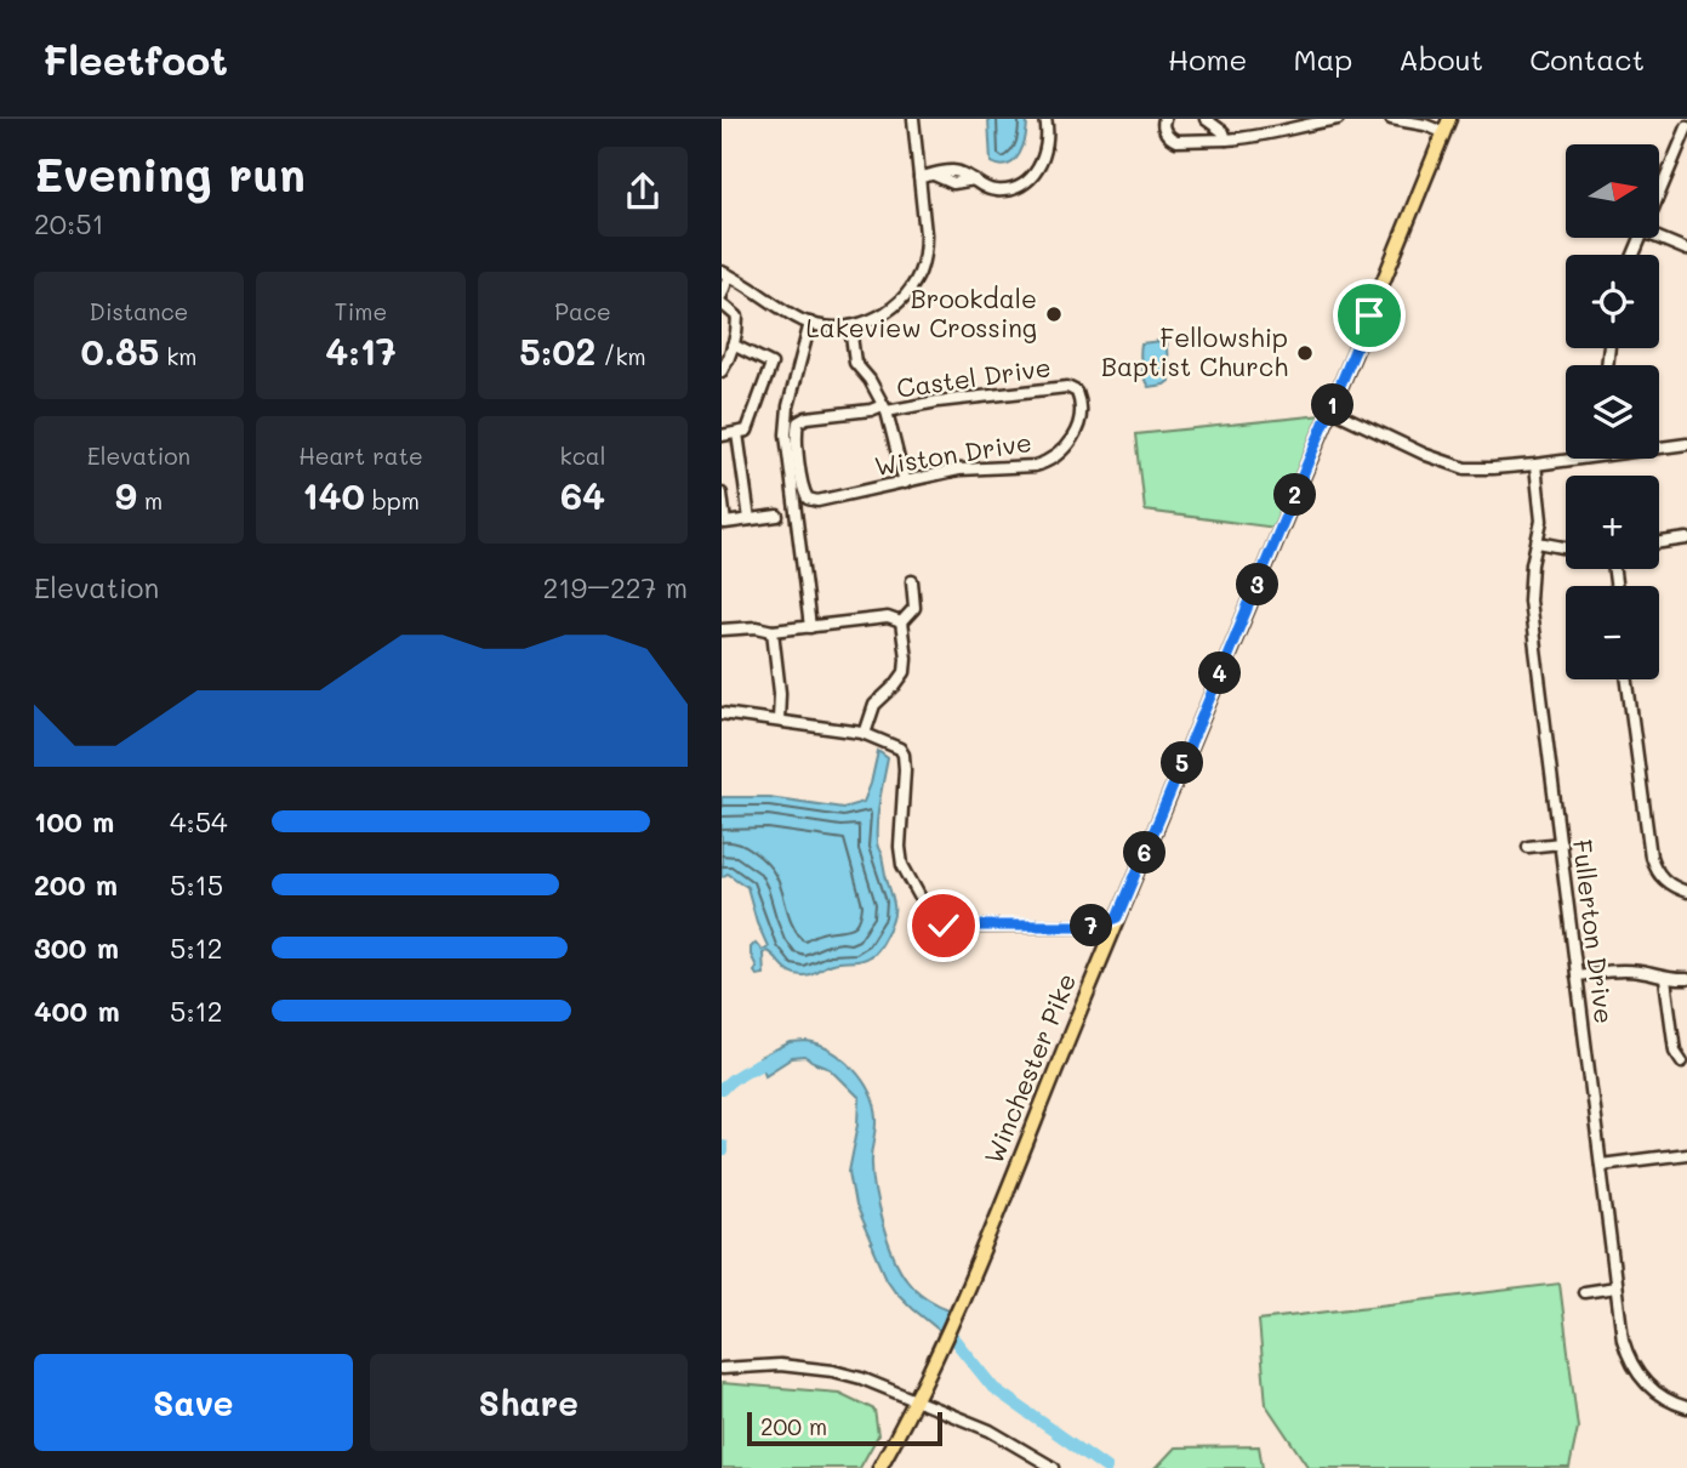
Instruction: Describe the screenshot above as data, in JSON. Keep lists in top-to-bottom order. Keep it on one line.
{"streets":{"main road":["Winchester Pike"],"street":["Castel Drive","Wiston Drive","Fullerton Drive"]},"crossings":[["Castel Drive","Wiston Drive"]],"places":["Brookdale Lakeview Crossing","Fellowship Baptist Church"],"scale_bar":"200 m","north":"right","page":{"header":"Fleetfoot","nav":["Home","Map","About","Contact"],"heading":["Evening run","20:51"],"map_buttons":["+","−"],"stats":[["Distance","0.85 km"],["Time","4:17"],["Pace","5:02 /km"],["Elevation","9 m"],["Heart rate","140 bpm"],["kcal","64"]],"pins":["1","2","3","4","5","6","7"],"chart":["Elevation","219–227 m"],"list":[{"name":"100 m","note":"4:54"},{"name":"200 m","note":"5:15"},{"name":"300 m","note":"5:12"},{"name":"400 m","note":"5:12"}],"buttons":["Save","Share"],"scale":"200 m"}}
